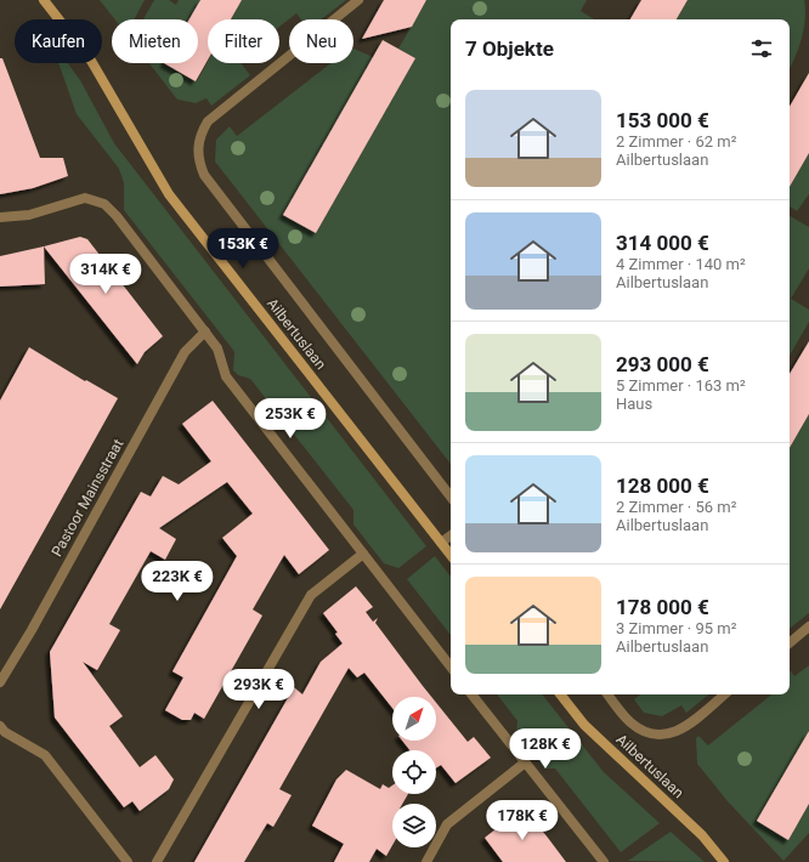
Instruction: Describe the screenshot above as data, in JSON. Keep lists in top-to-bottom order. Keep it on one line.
{"streets":{"main road":["Ailbertuslaan"],"street":["Pastoor Mainsstraat"]},"north":"top right","page":{"chip":["Kaufen","Mieten","Filter","Neu"],"heading":"7 Objekte","list":[{"name":"153 000 €","note":"2 Zimmer · 62 m² · Ailbertuslaan"},{"name":"314 000 €","note":"4 Zimmer · 140 m² · Ailbertuslaan"},{"name":"293 000 €","note":"5 Zimmer · 163 m² · Haus"},{"name":"128 000 €","note":"2 Zimmer · 56 m² · Ailbertuslaan"},{"name":"178 000 €","note":"3 Zimmer · 95 m² · Ailbertuslaan"}],"price":["153K €","314K €","253K €","223K €","293K €","128K €","178K €"]}}
